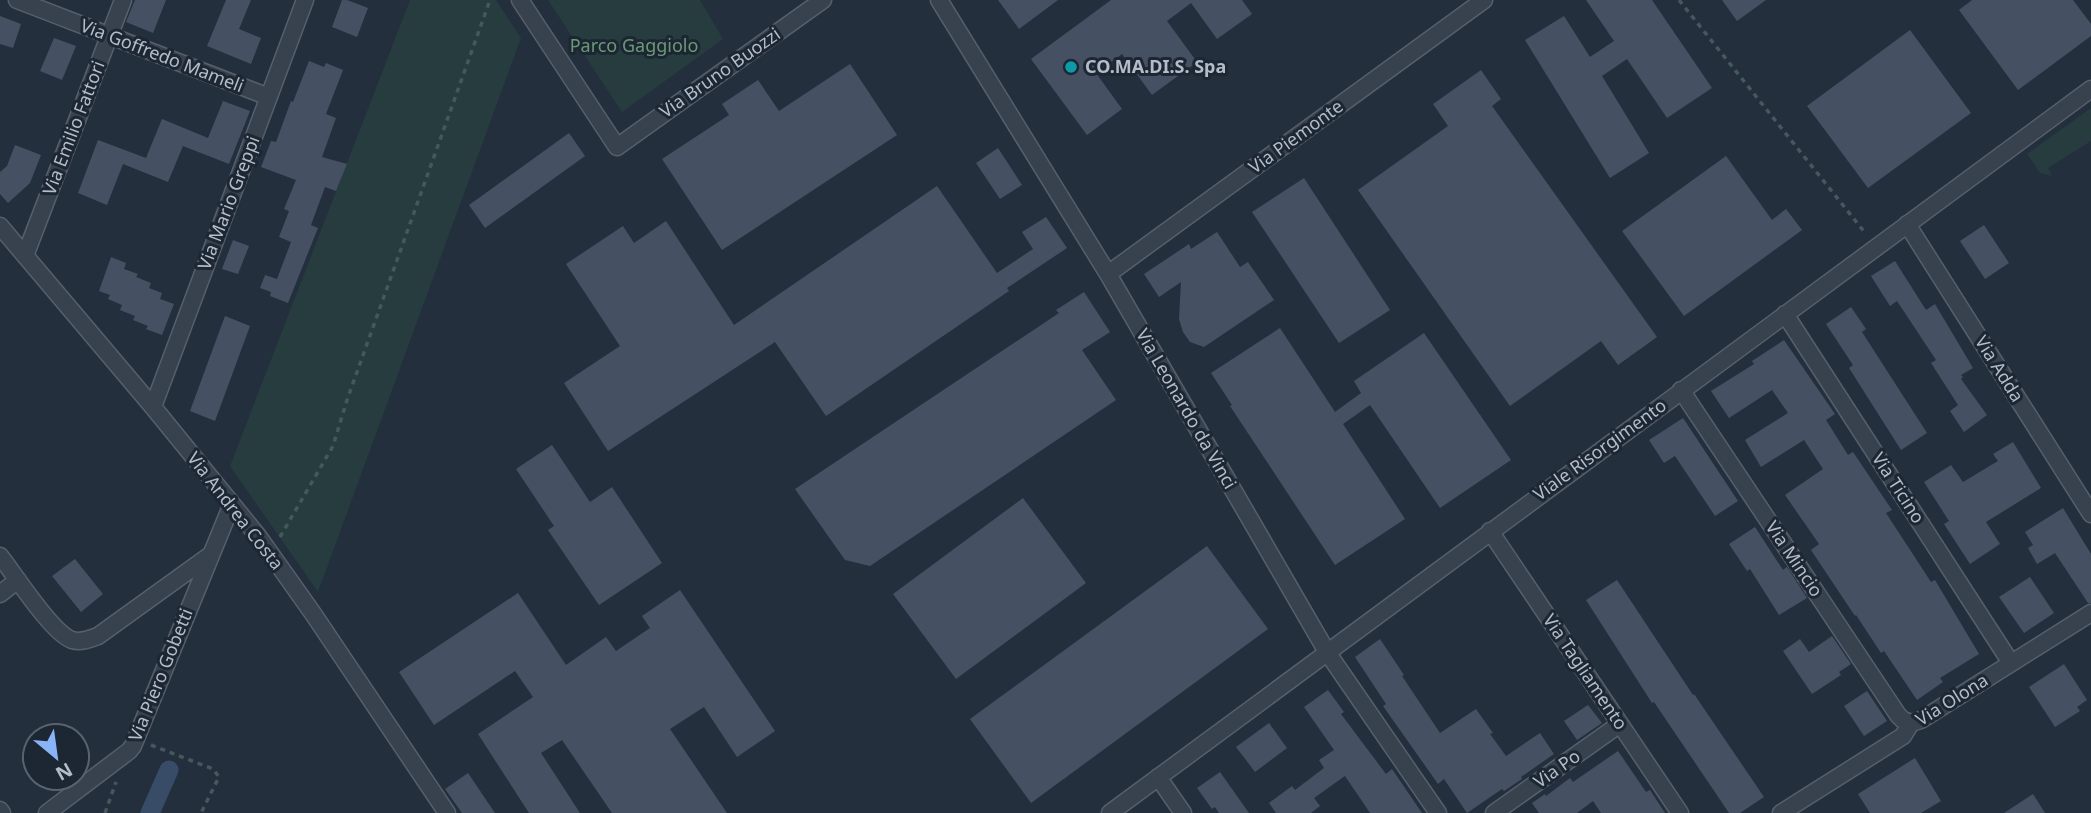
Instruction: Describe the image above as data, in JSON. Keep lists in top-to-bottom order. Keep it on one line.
{"streets":{"street":["Via Goffredo Mameli","Via Bruno Buozzi","Via Emilio Fattori","Via Piemonte","Via Mario Greppi","Via Adda","Via Leonardo da Vinci","Viale Risorgimento","Via Ticino","Via Andrea Costa","Via Mincio","Via Tagliamento","Via Piero Gobetti","Via Olona","Via Po"]},"crossings":[["Via Goffredo Mameli","Via Emilio Fattori"],["Via Goffredo Mameli","Via Mario Greppi"],["Via Emilio Fattori","Via Andrea Costa"],["Via Piemonte","Via Leonardo da Vinci"],["Via Mario Greppi","Via Andrea Costa"],["Via Adda","Viale Risorgimento"],["Via Leonardo da Vinci","Viale Risorgimento"],["Viale Risorgimento","Via Ticino"],["Viale Risorgimento","Via Mincio"],["Viale Risorgimento","Via Tagliamento"],["Via Ticino","Via Olona"],["Via Andrea Costa","Via Piero Gobetti"],["Via Mincio","Via Olona"],["Via Tagliamento","Via Po"]],"parks":["Parco Gaggiolo"],"places":["CO.MA.DI.S. Spa"],"north":"bottom right"}
